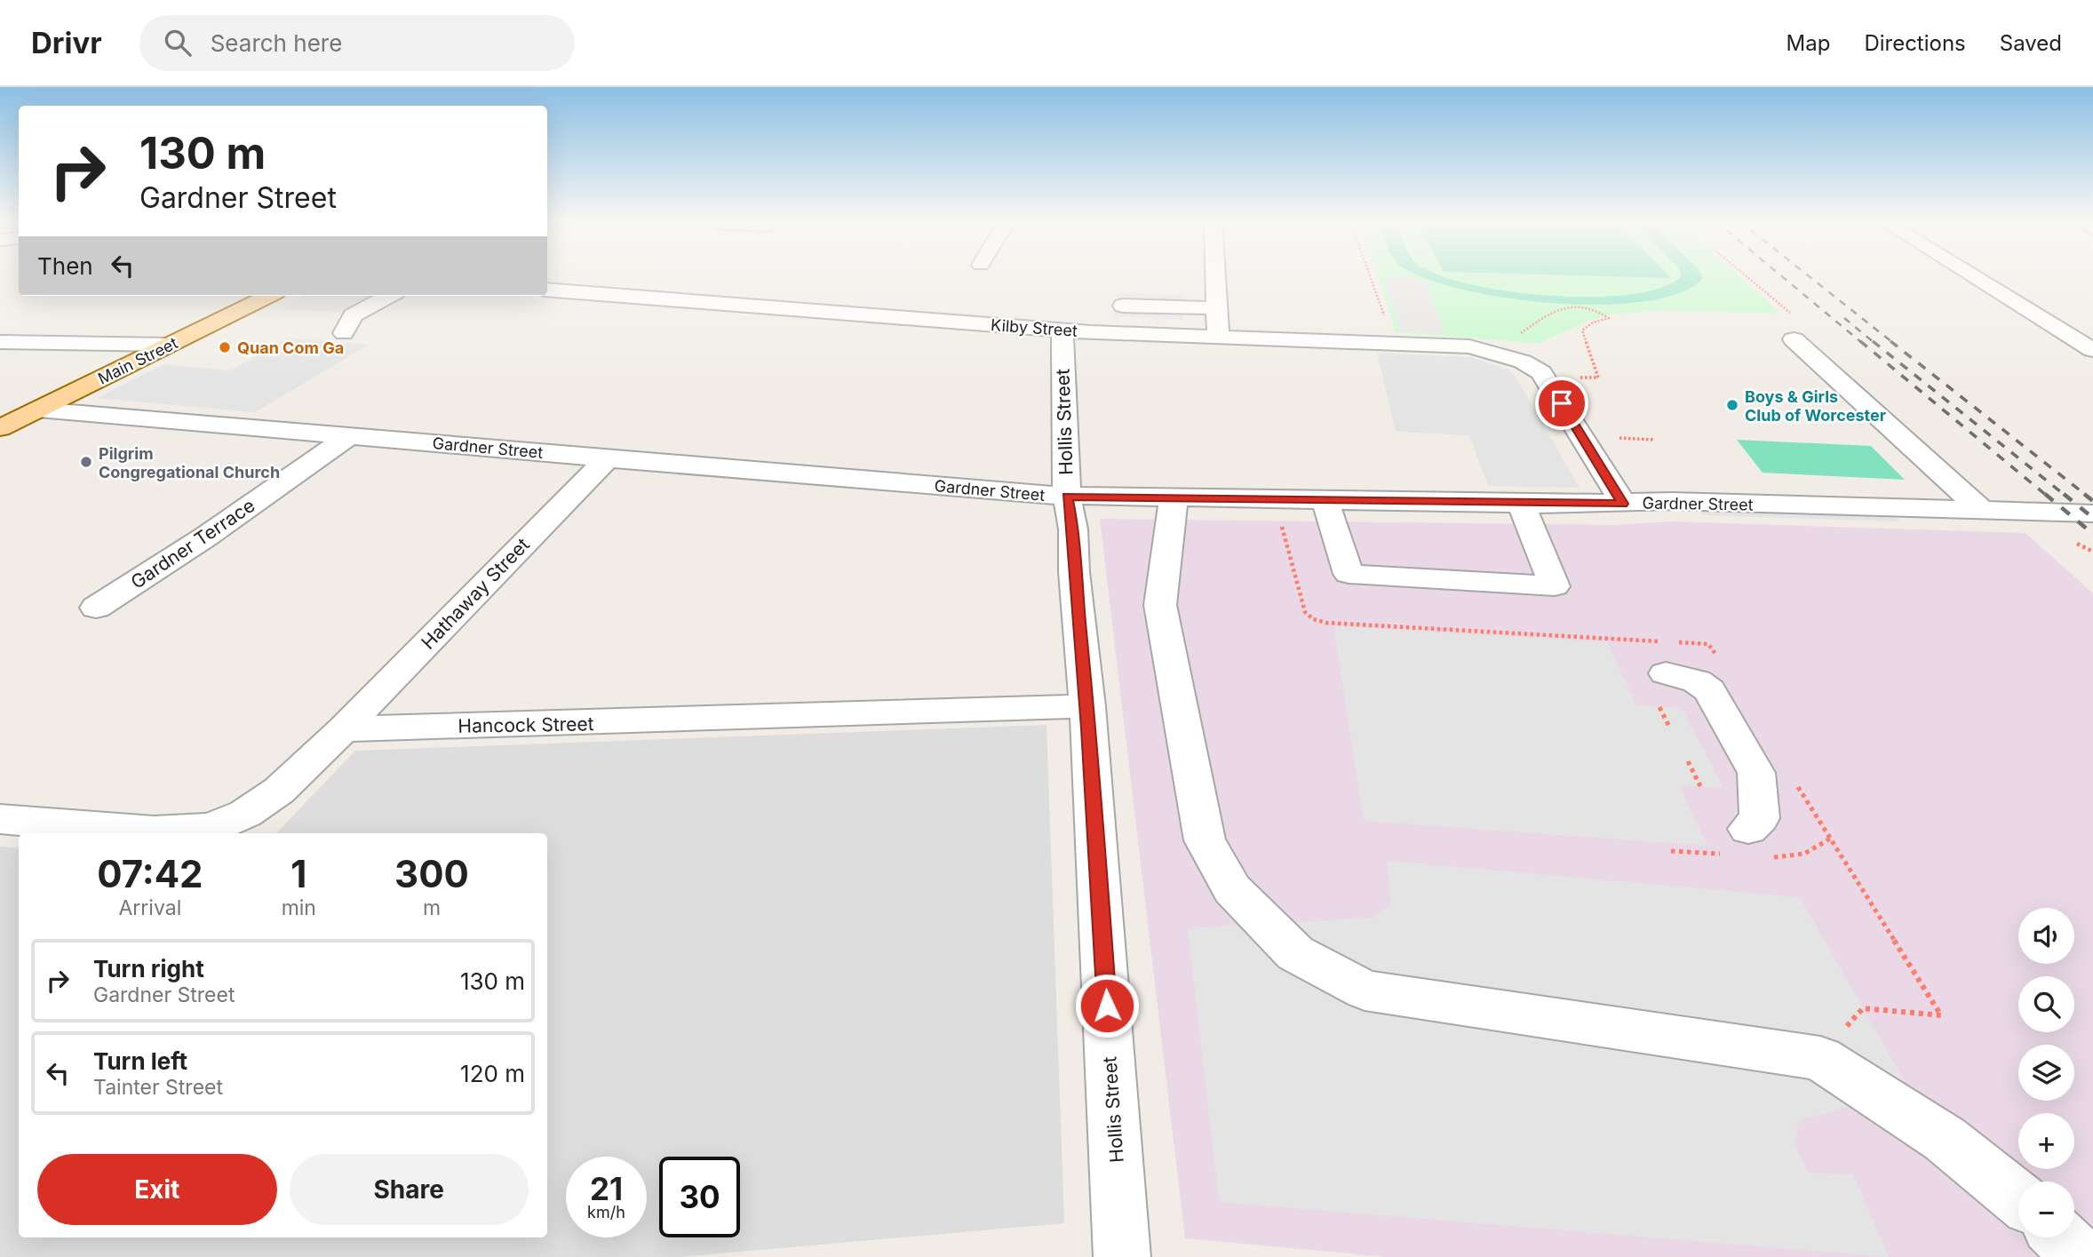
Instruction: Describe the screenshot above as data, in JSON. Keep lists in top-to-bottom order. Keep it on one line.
{"streets":{"main road":["Main Street"],"street":["Kilby Street","Hollis Street","Gardner Street","Gardner Terrace","Hathaway Street","Hancock Street"]},"crossings":[["Kilby Street","Hollis Street"],["Kilby Street","Gardner Street"],["Main Street","Gardner Street"],["Hollis Street","Gardner Street"],["Hollis Street","Hancock Street"],["Gardner Street","Gardner Terrace"],["Gardner Street","Hathaway Street"],["Hathaway Street","Hancock Street"]],"places":["Quan Com Ga","Boys & Girls Club of Worcester","Pilgrim Congregational Church"],"page":{"header":"Drivr","search":"Search here","nav":["Map","Directions","Saved"],"turn":["130 m","Gardner Street"],"then":"Then","eta":["07:42","Arrival","1","min","300","m"],"map_buttons":["+","−"],"list":[{"name":"Turn right","note":"Gardner Street","value":"130 m"},{"name":"Turn left","note":"Tainter Street","value":"120 m"}],"buttons":["Exit","Share"],"speed":"21 km/h","limit":"30"}}
